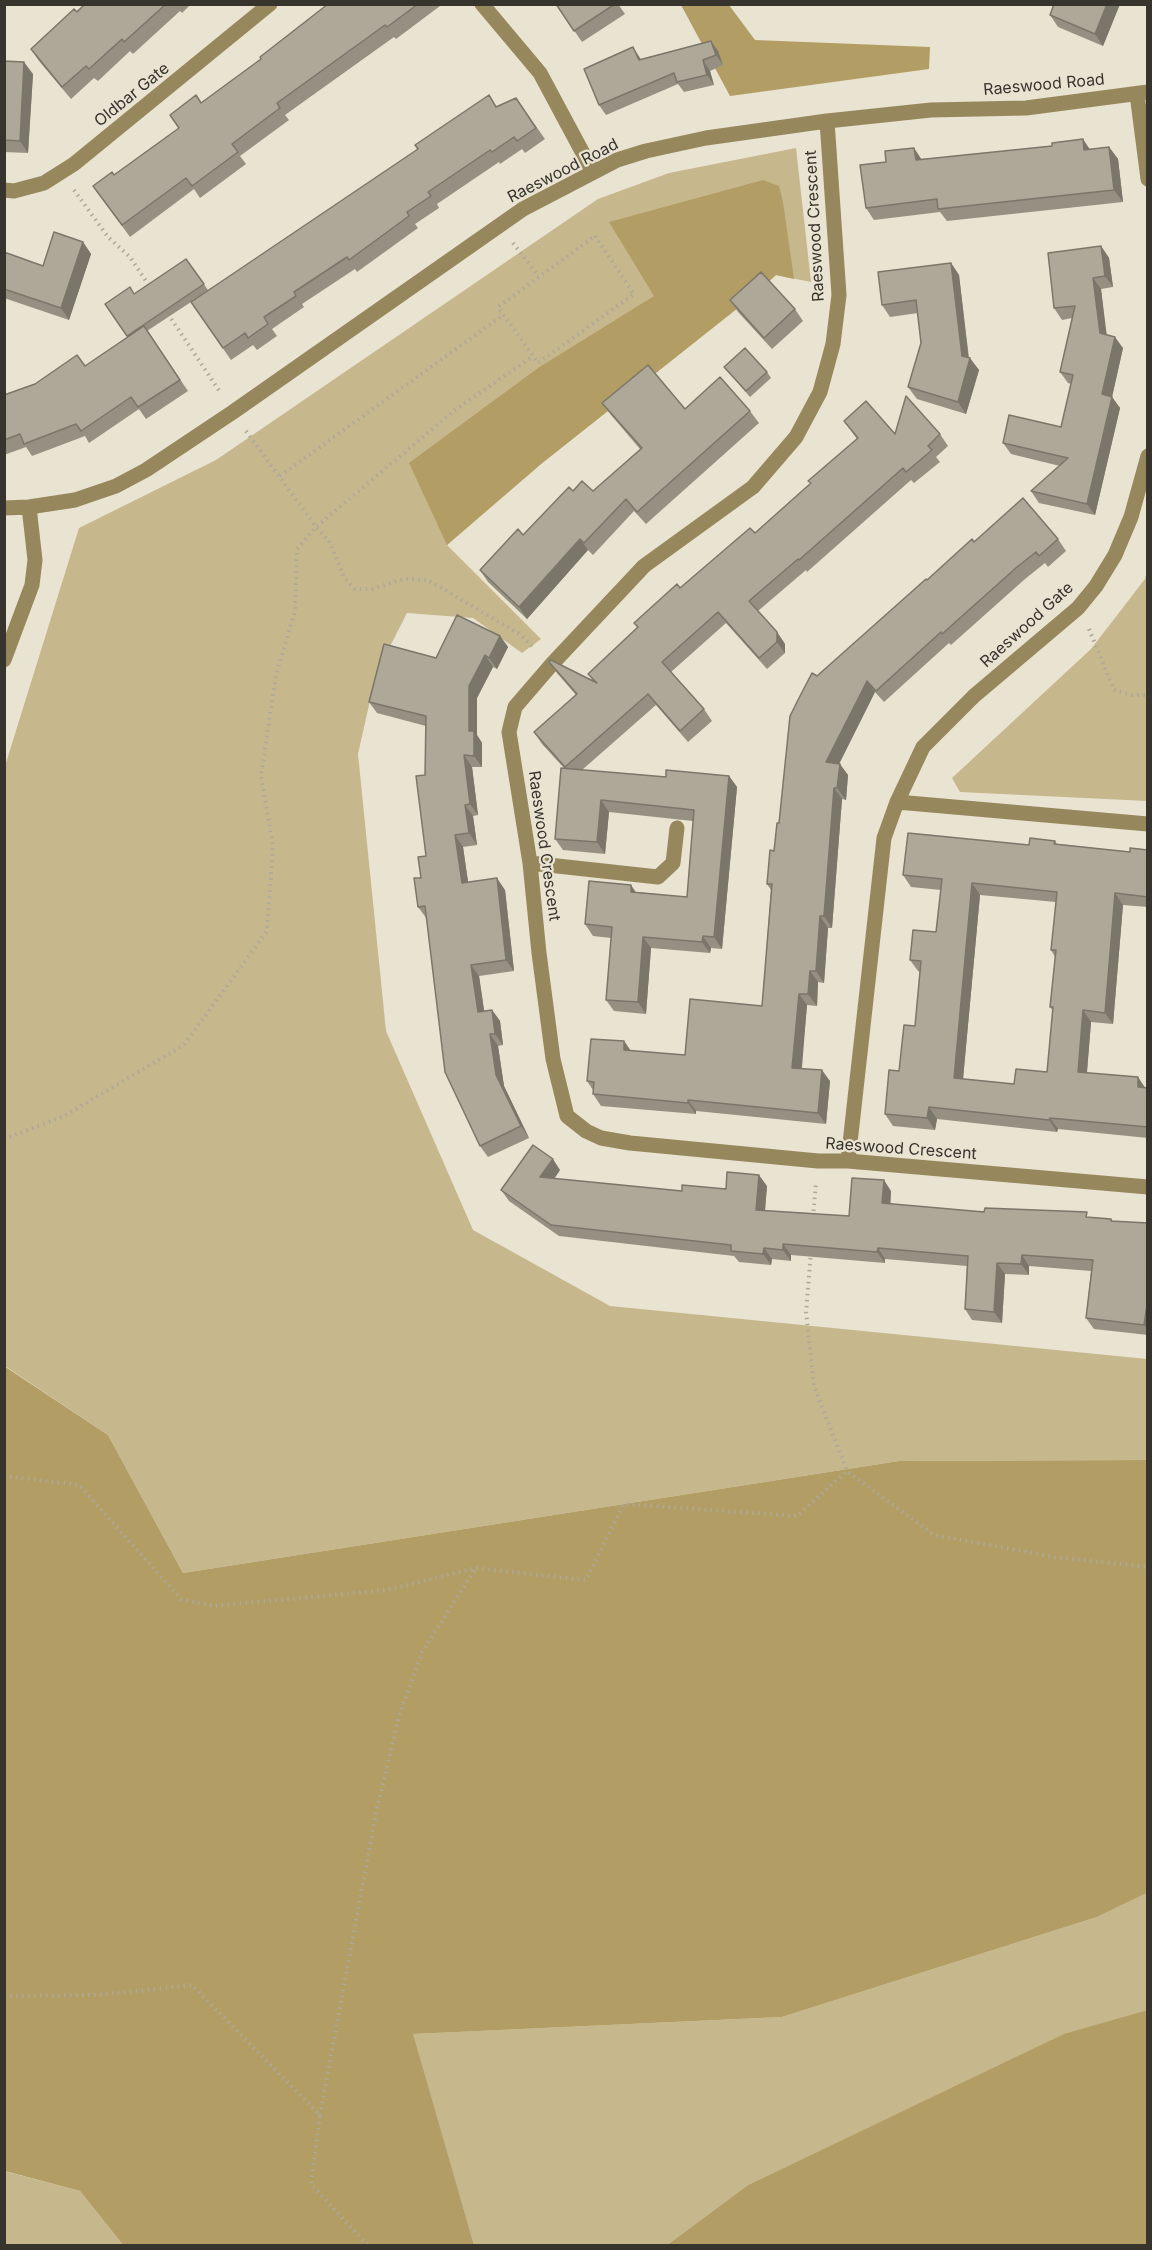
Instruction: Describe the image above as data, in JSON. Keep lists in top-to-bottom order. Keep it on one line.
{"streets":{"street":["Raeswood Road","Oldbar Gate","Raeswood Crescent","Raeswood Gate"]},"crossings":[["Raeswood Road","Raeswood Crescent"],["Raeswood Crescent","Raeswood Gate"]]}
